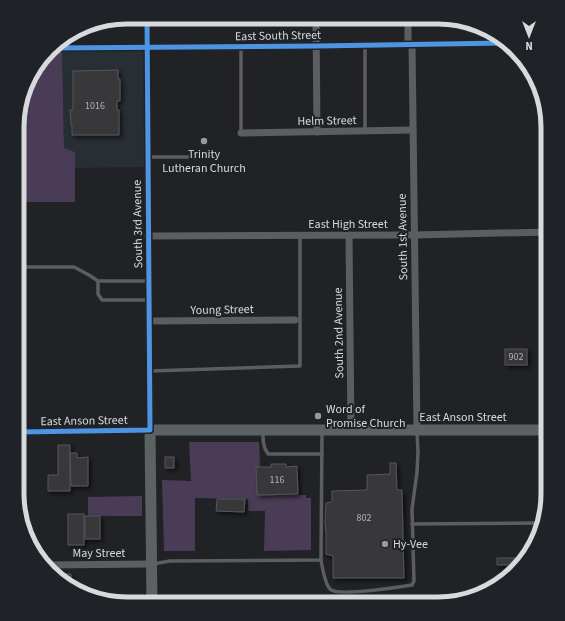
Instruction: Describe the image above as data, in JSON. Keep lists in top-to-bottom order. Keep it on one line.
{"streets":{"main road":["South 3rd Avenue","East Anson Street"],"street":["East South Street","Helm Street","East High Street","South 1st Avenue","Young Street","South 2nd Avenue","May Street"]},"crossings":[["East South Street","South 3rd Avenue"],["East South Street","South 1st Avenue"],["Helm Street","South 1st Avenue"],["South 3rd Avenue","East High Street"],["South 3rd Avenue","Young Street"],["South 3rd Avenue","East Anson Street"],["South 3rd Avenue","May Street"],["East High Street","South 1st Avenue"],["East High Street","South 2nd Avenue"],["South 1st Avenue","East Anson Street"],["South 2nd Avenue","East Anson Street"]],"places":["Trinity Lutheran Church","Word of Promise Church","Hy-Vee"],"house_numbers":["1016","902","116","802"],"north":"bottom"}
